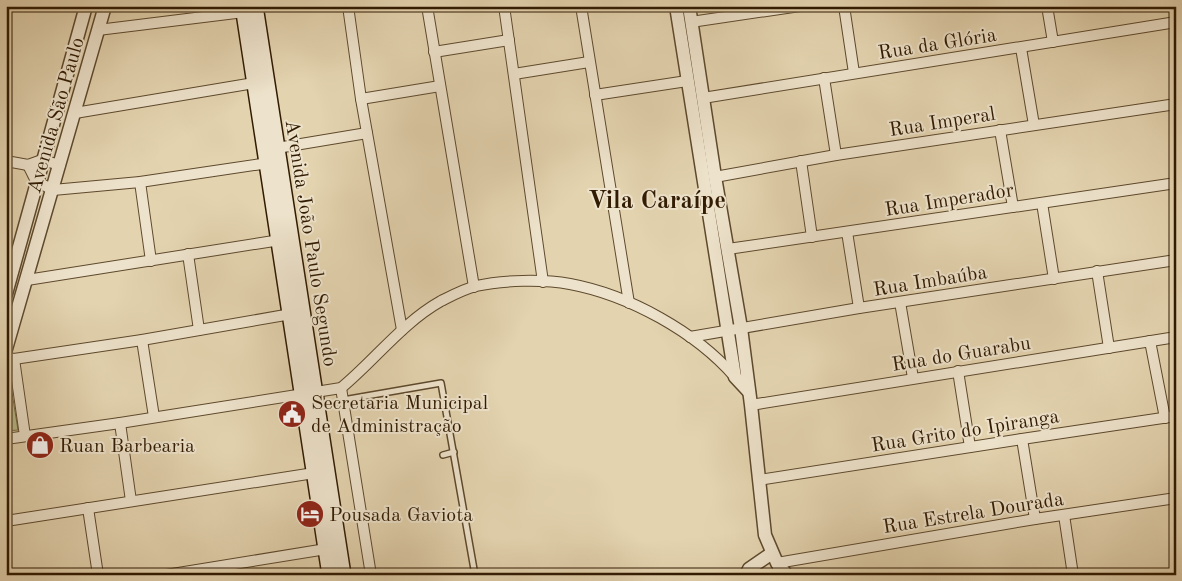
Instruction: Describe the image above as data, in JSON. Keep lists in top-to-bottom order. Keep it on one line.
{"streets":{"main road":["Avenida João Paulo Segundo"],"street":["Rua da Glória","Avenida São Paulo","Rua Imperal","Rua Imperador","Rua Imbaúba","Rua do Guarabu","Rua Grito do Ipiranga","Rua Estrela Dourada"]},"districts":["Vila Caraípe"],"places":{"public building":["Secretaria Municipal de Administração"],"shop":["Ruan Barbearia"],"hotel":["Pousada Gaviota"]}}
